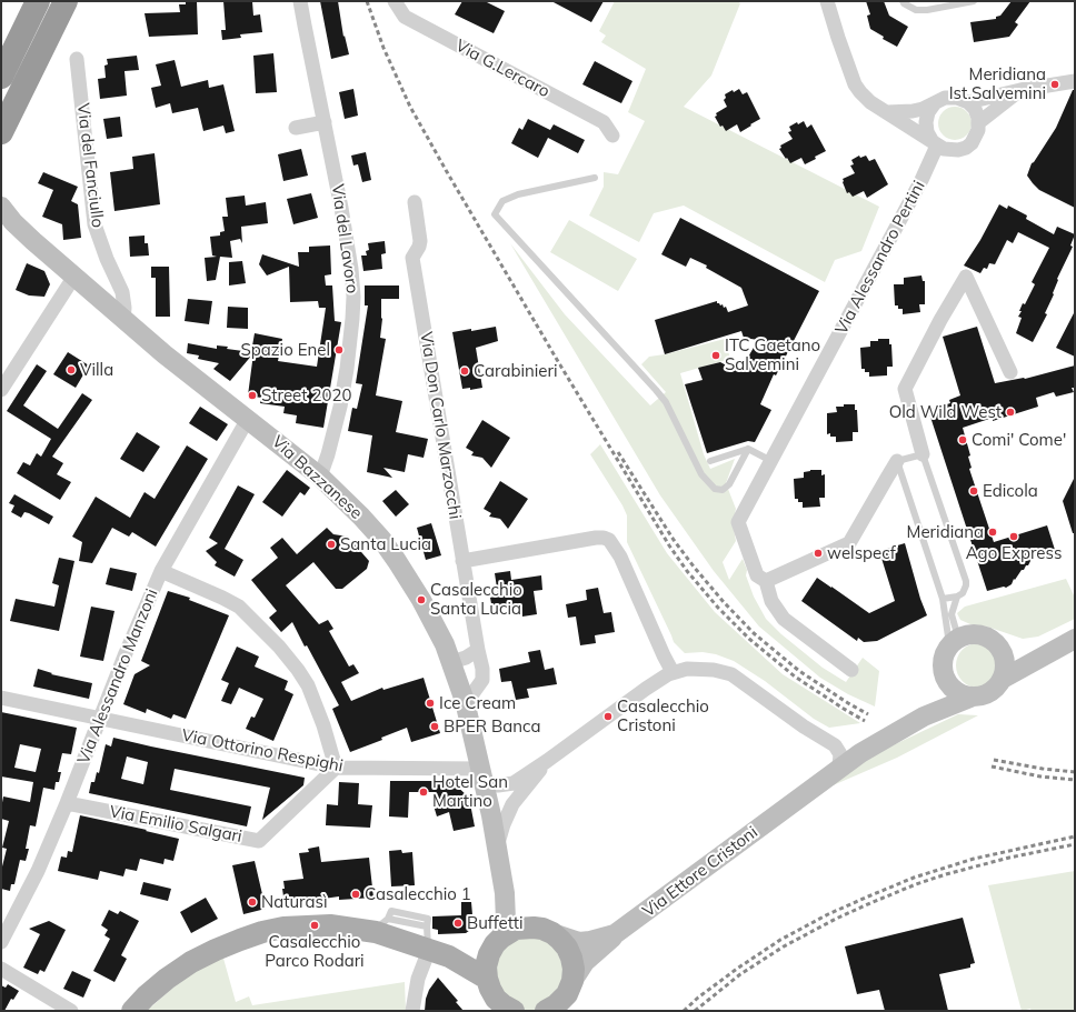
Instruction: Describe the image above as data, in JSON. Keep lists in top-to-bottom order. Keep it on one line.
{"streets":{"main road":["Via Bazzanese","Via Ettore Cristoni"],"street":["Via G.Lercaro","Via del Fanciullo","Via del Lavoro","Via Alessandro Pertini","Via Don Carlo Marzocchi","Via Alessandro Manzoni","Via Ottorino Respighi","Via Emilio Salgari"]},"crossings":[["Via del Fanciullo","Via Bazzanese"],["Via del Lavoro","Via Bazzanese"],["Via Don Carlo Marzocchi","Via Bazzanese"],["Via Bazzanese","Via Alessandro Manzoni"],["Via Bazzanese","Via Ottorino Respighi"],["Via Bazzanese","Via Ettore Cristoni"],["Via Alessandro Manzoni","Via Ottorino Respighi"],["Via Alessandro Manzoni","Via Emilio Salgari"],["Via Ottorino Respighi","Via Emilio Salgari"]],"places":["Meridiana Ist.Salvemini","Spazio Enel","ITC Gaetano Salvemini","Villa","Carabinieri","Street 2020","Old Wild West","Comi' Come'","Edicola","Meridiana","Ago Express","Santa Lucia","welspecf","Casalecchio Santa Lucia","Ice Cream","Casalecchio Cristoni","BPER Banca","Hotel San Martino","Casalecchio 1","Naturasì","Buffetti","Casalecchio Parco Rodari"]}
